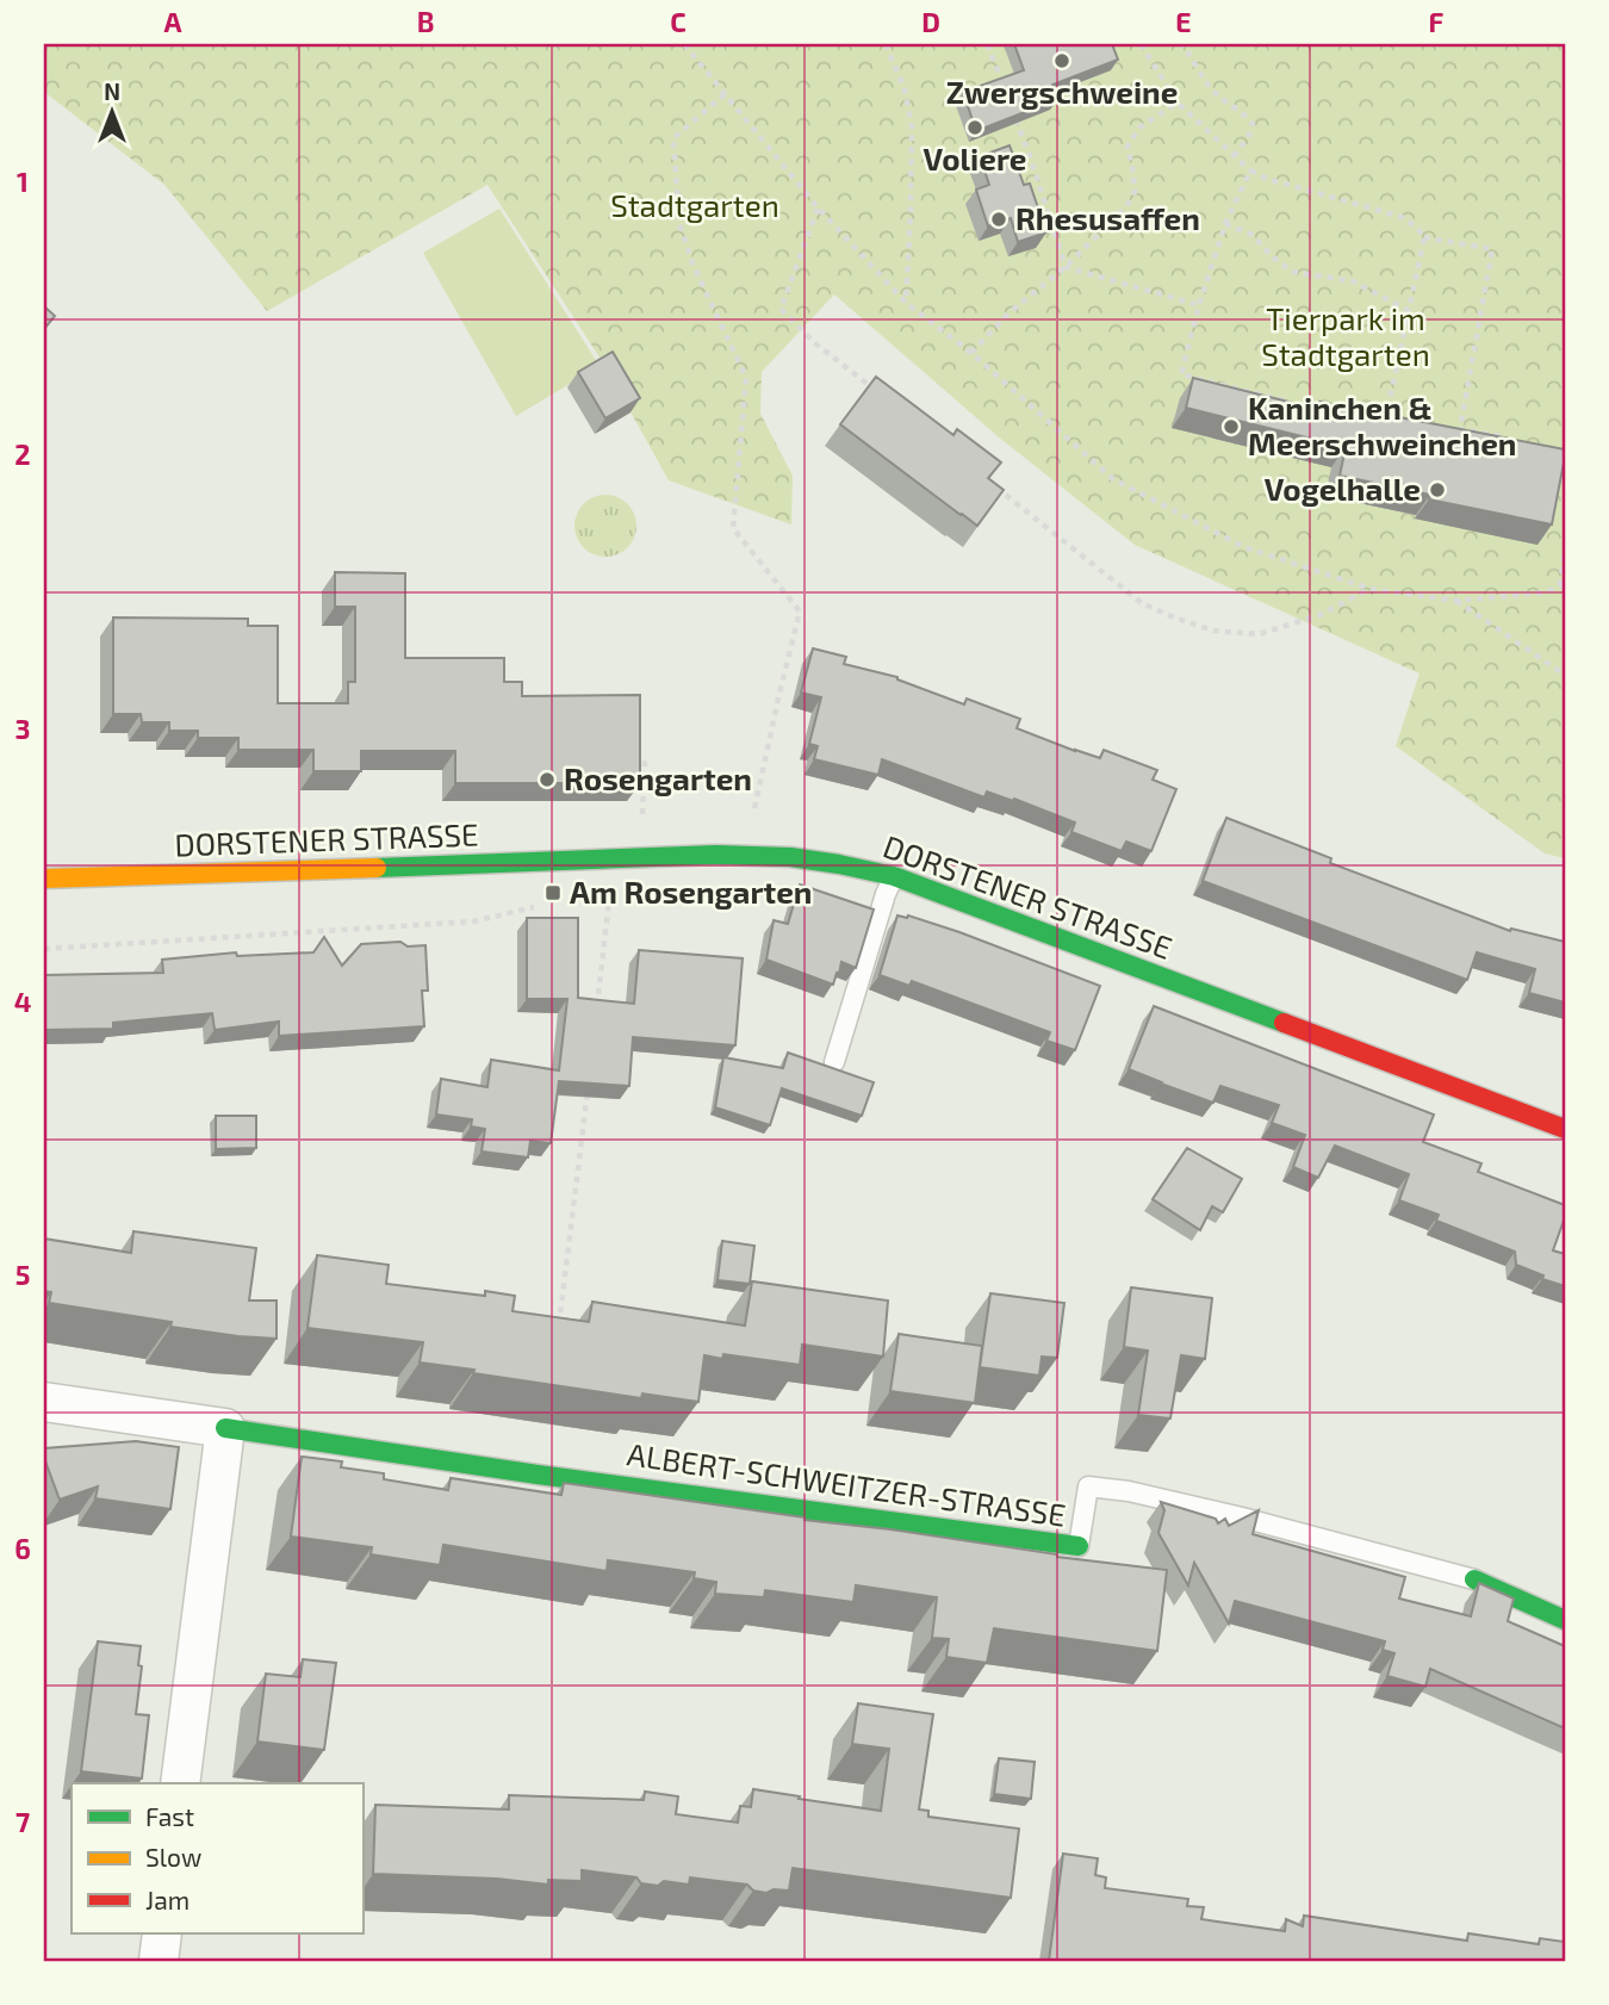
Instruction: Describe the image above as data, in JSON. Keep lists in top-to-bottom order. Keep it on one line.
{"streets":{"main road":["DORSTENER STRASSE","ALBERT-SCHWEITZER-STRASSE"]},"parks":["Stadtgarten","Tierpark im Stadtgarten"],"places":{"other":["Zwergschweine","Voliere","Rhesusaffen","Kaninchen & Meerschweinchen","Vogelhalle","Rosengarten"],"transit":["Am Rosengarten"]},"legend":["Fast","Slow","Jam"],"north":"top","grid":{"columns":["A","B","C","D","E","F"],"rows":["1","2","3","4","5","6","7"]}}
